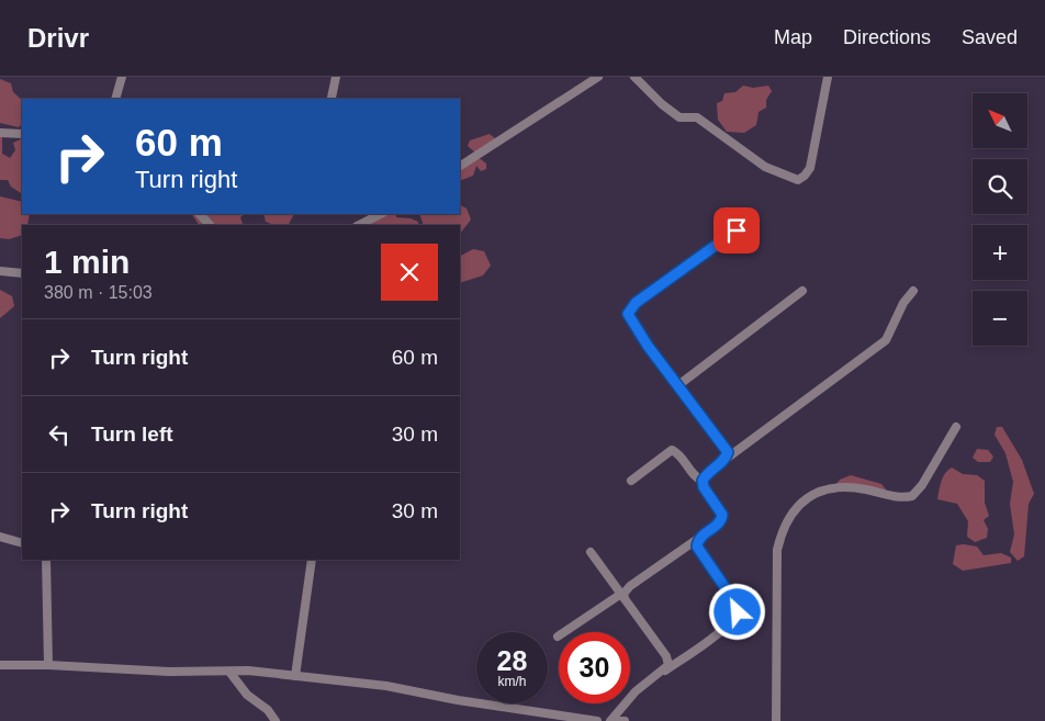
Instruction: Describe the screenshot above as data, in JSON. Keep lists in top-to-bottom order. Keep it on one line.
{"north":"top left","page":{"header":"Drivr","nav":["Map","Directions","Saved"],"map_buttons":["+","−"],"turn":["60 m","Turn right"],"heading":["1 min","380 m · 15:03"],"list":[{"name":"Turn right","value":"60 m"},{"name":"Turn left","value":"30 m"},{"name":"Turn right","value":"30 m"}],"speed":"28 km/h","limit":"30"}}
